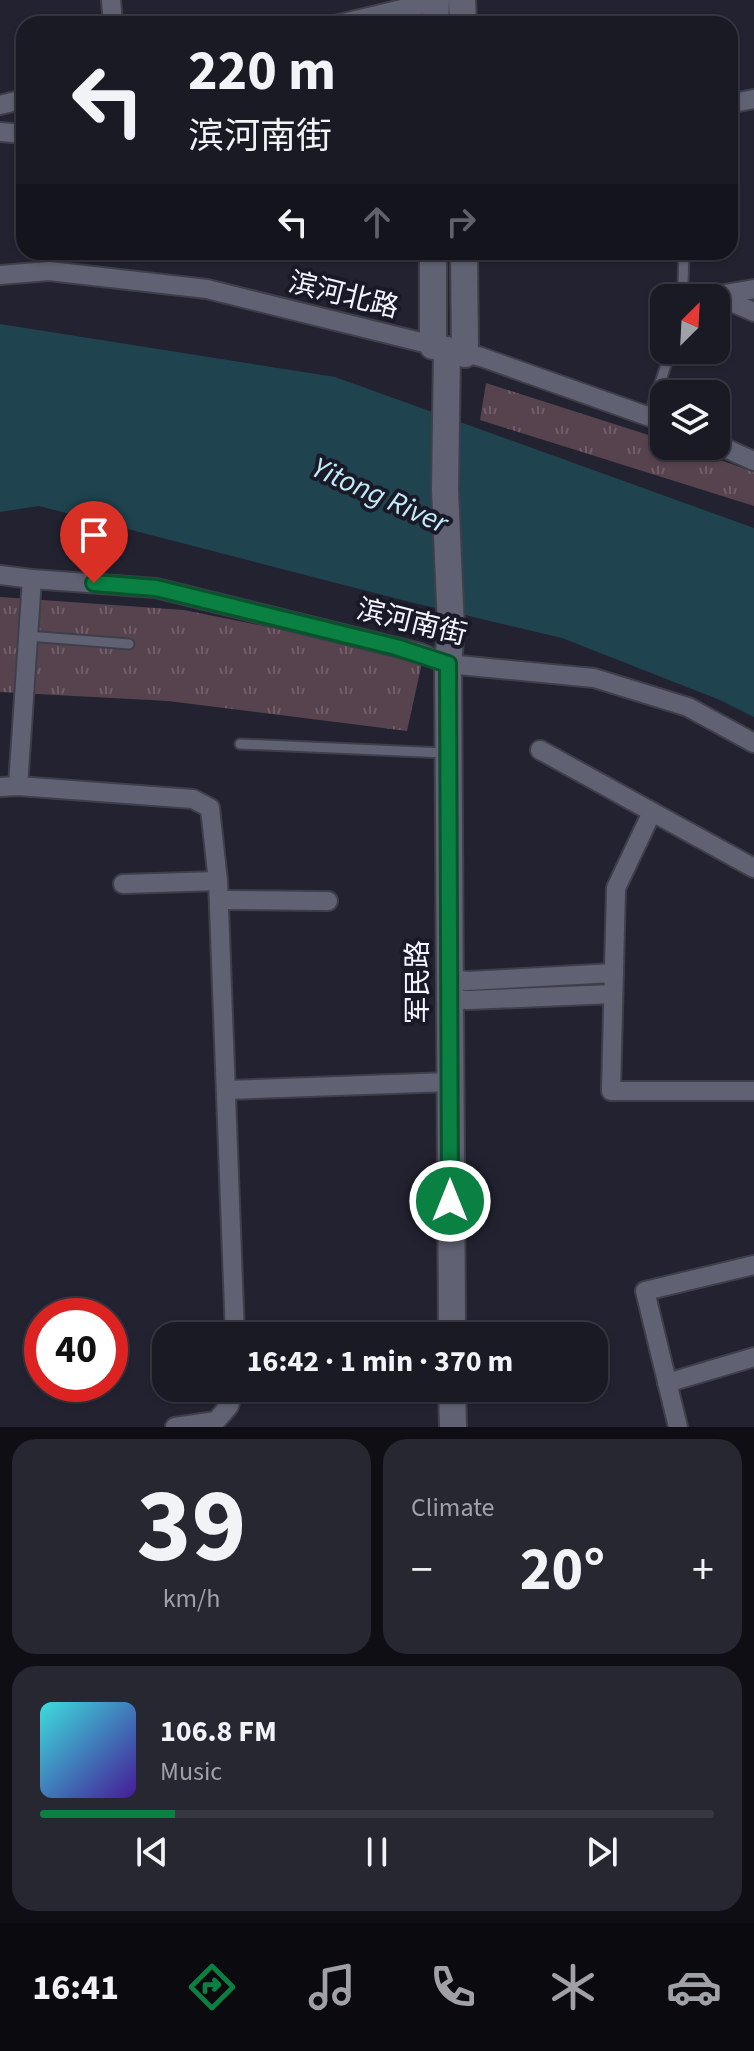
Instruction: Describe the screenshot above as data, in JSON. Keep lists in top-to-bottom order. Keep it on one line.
{"streets":{"street":["滨河北路","滨河南街","军民路"]},"crossings":[["滨河北路","军民路"],["滨河南街","军民路"]],"water":["Yitong River"],"north":"top right","page":{"turn":["220 m","滨河南街"],"limit":"40","trip":"16:42 · 1 min · 370 m","tile":[["39","km/h"],"Climate"],"heat":["−","20°","+"],"song":["106.8 FM","Music"],"tabs":"16:41"}}
